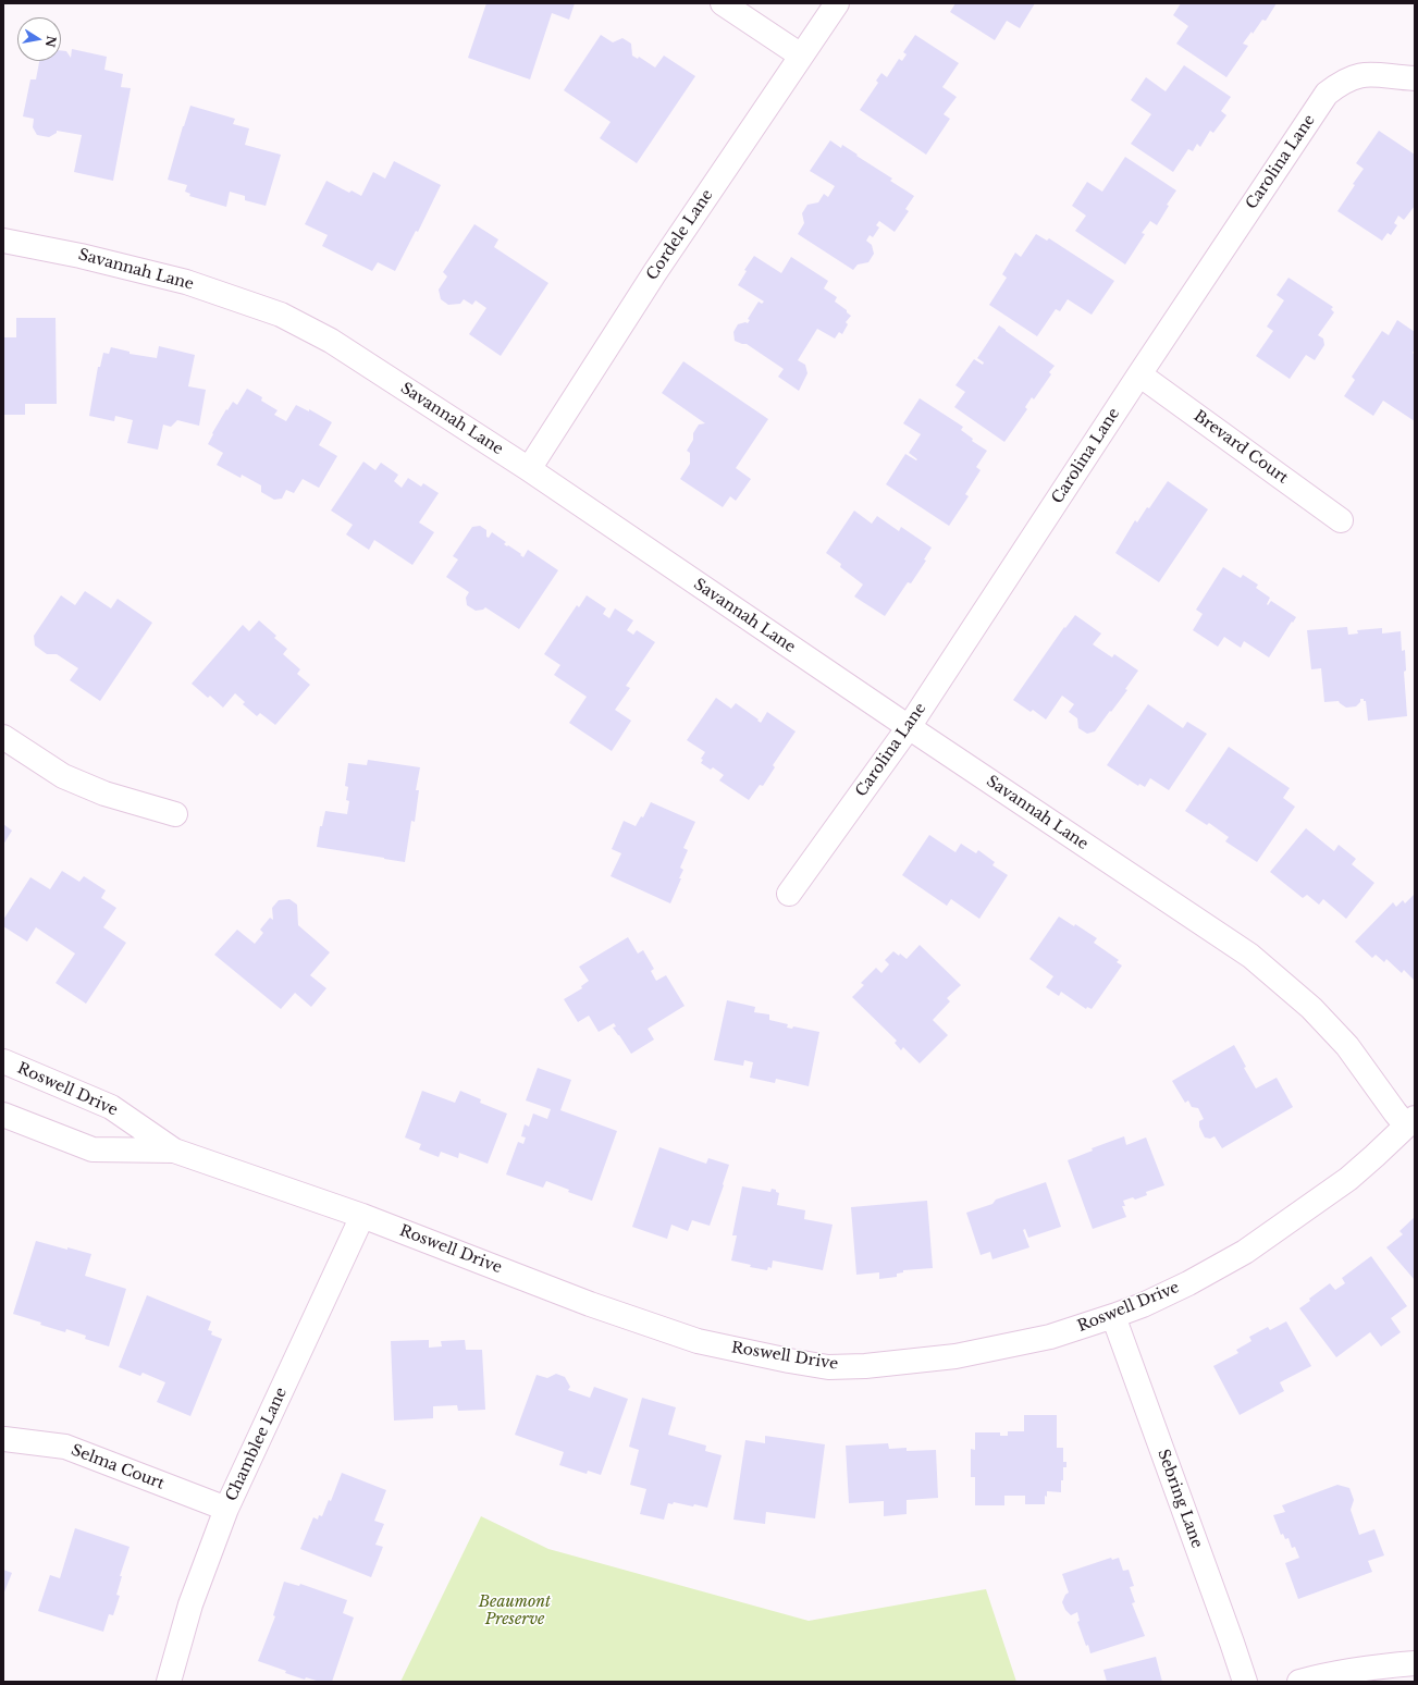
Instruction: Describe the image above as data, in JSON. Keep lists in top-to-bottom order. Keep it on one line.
{"streets":{"street":["Carolina Lane","Cordele Lane","Savannah Lane","Brevard Court","Roswell Drive","Chamblee Lane","Selma Court","Sebring Lane"]},"crossings":[["Carolina Lane","Savannah Lane"],["Carolina Lane","Brevard Court"],["Cordele Lane","Savannah Lane"],["Savannah Lane","Roswell Drive"],["Roswell Drive","Chamblee Lane"],["Roswell Drive","Sebring Lane"],["Chamblee Lane","Selma Court"]],"parks":["Beaumont Preserve"],"north":"right"}
